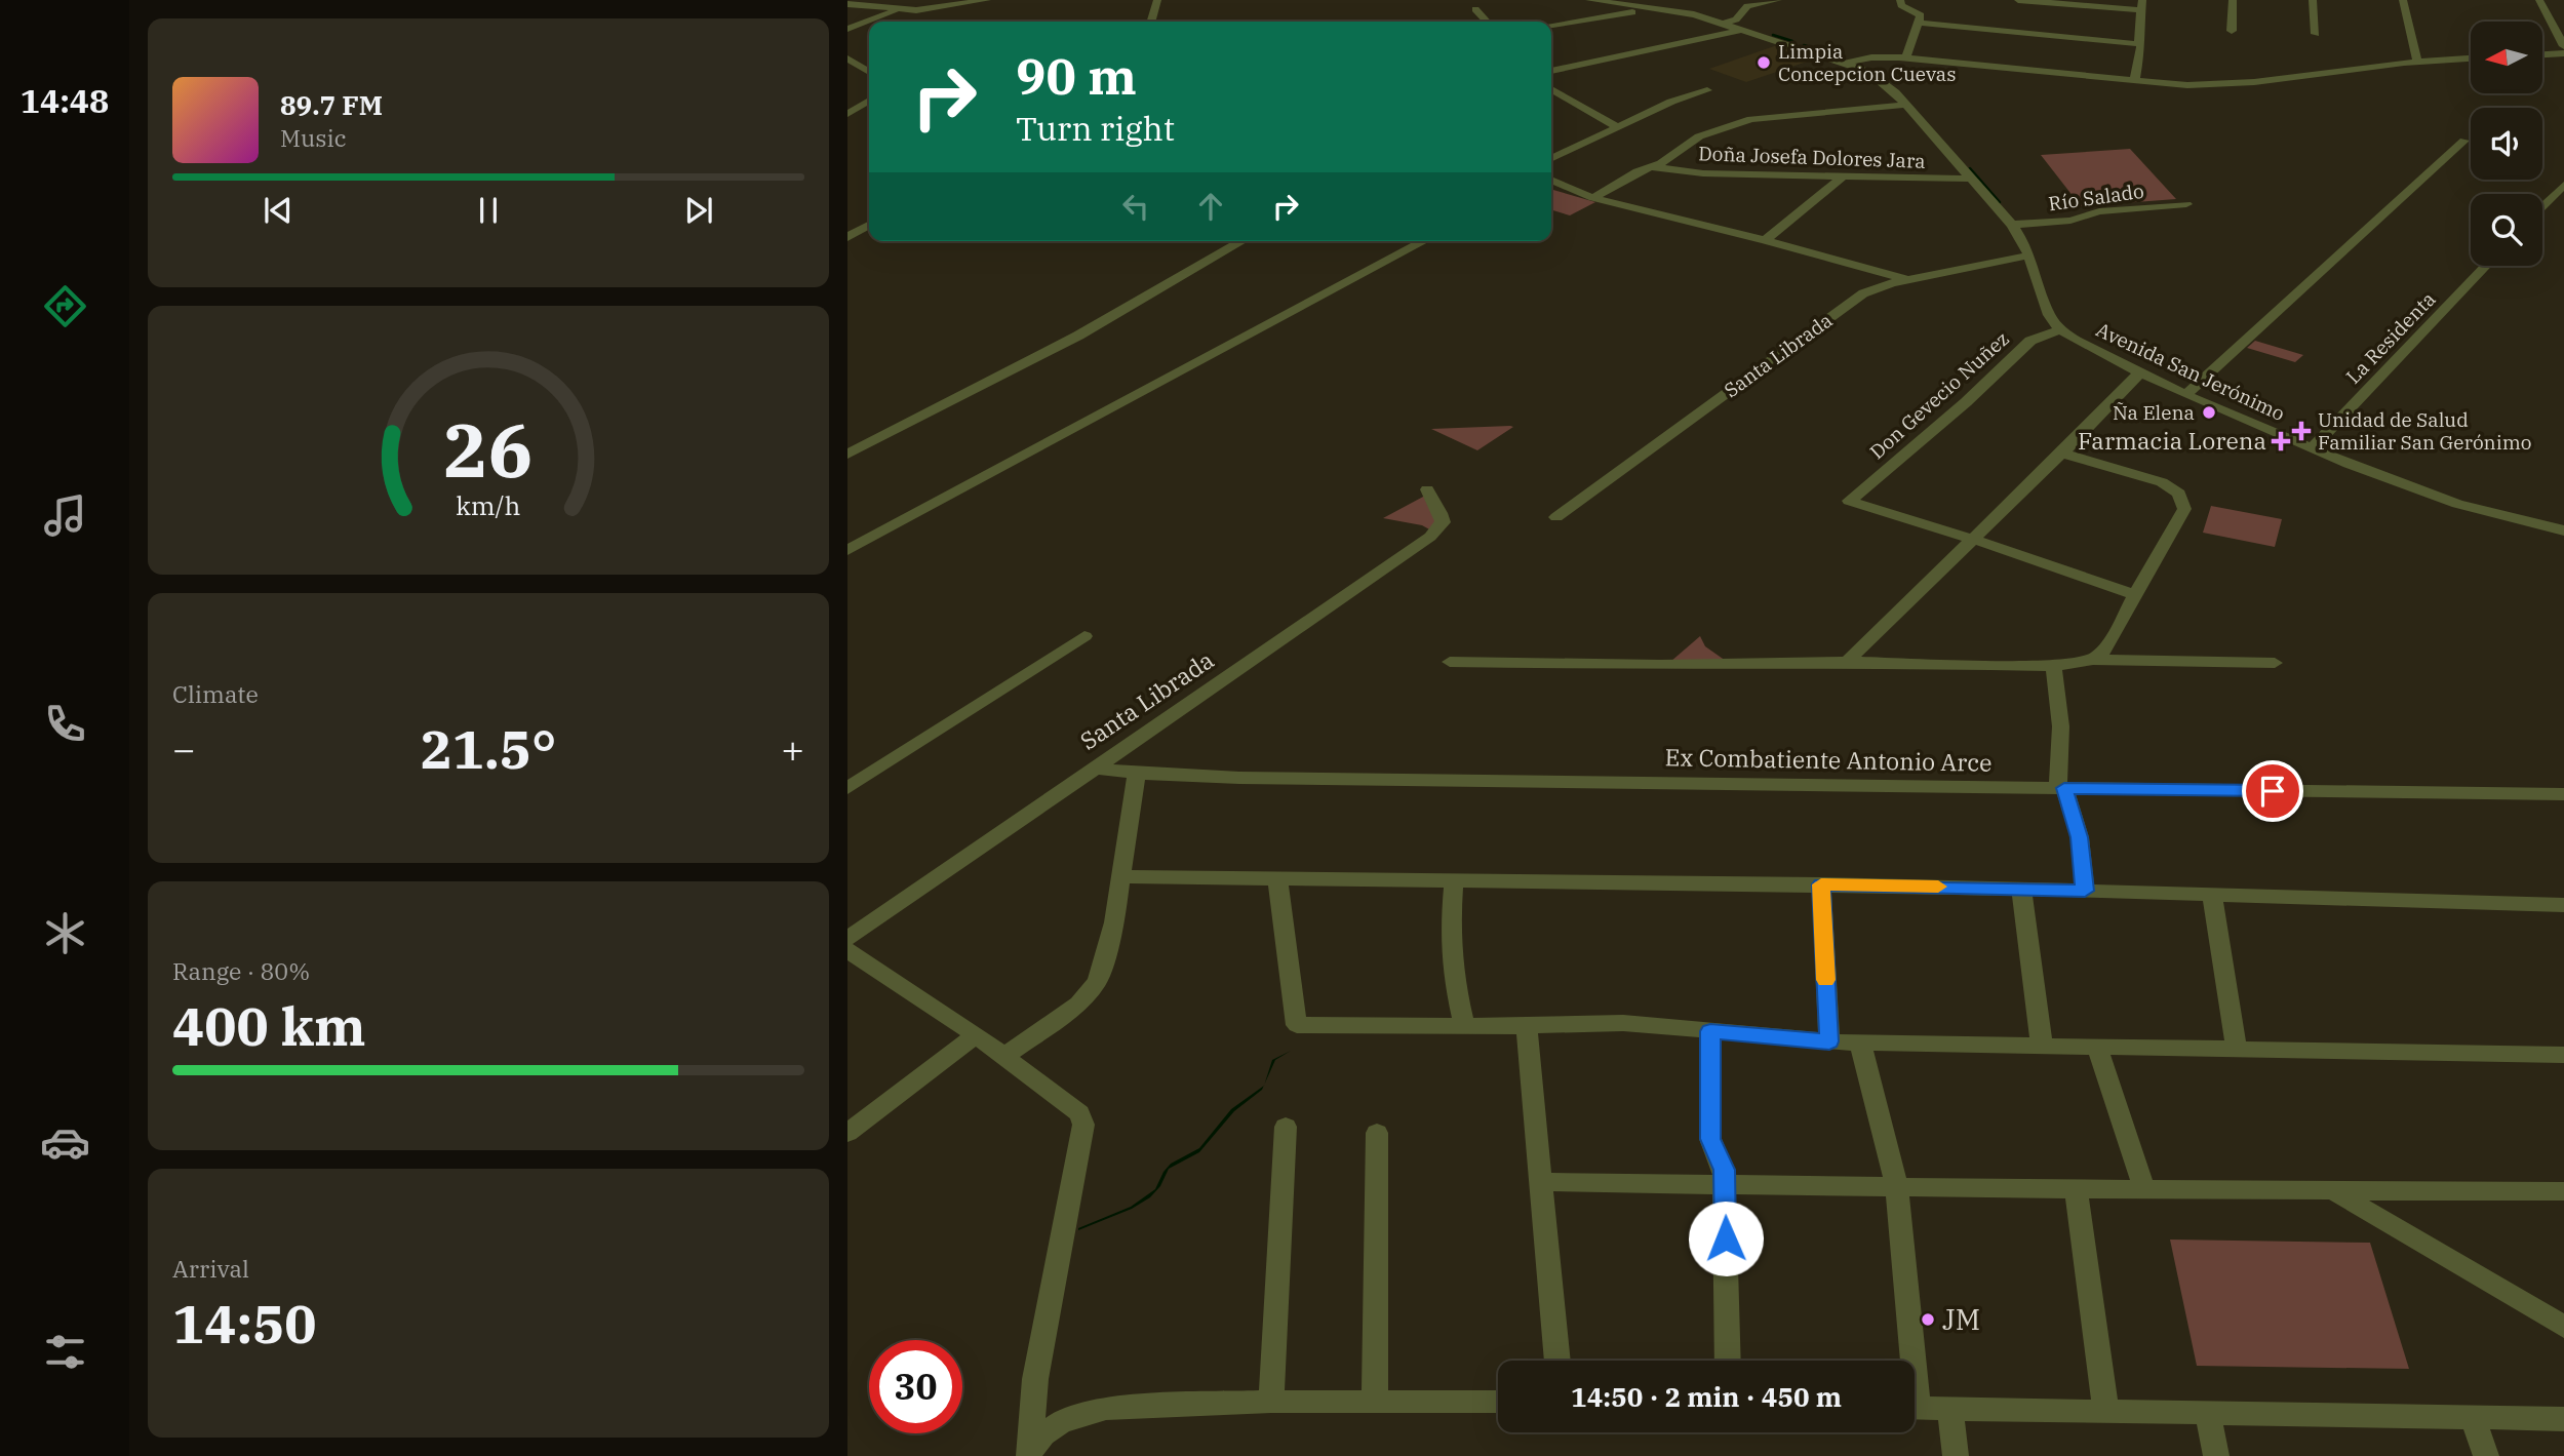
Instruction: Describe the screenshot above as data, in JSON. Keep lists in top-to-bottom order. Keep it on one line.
{"streets":{"street":["Doña Josefa Dolores Jara","Río Salado","La Residenta","Santa Librada","Avenida San Jerónimo","Don Gevecio Nuñez","Ex Combatiente Antonio Arce"]},"crossings":[["Doña Josefa Dolores Jara","Avenida San Jerónimo"],["Río Salado","Avenida San Jerónimo"],["La Residenta","Avenida San Jerónimo"],["Santa Librada","Avenida San Jerónimo"],["Santa Librada","Ex Combatiente Antonio Arce"],["Avenida San Jerónimo","Don Gevecio Nuñez"]],"places":{"other":["Limpia Concepcion Cuevas","Ña Elena","JM"],"health":["Unidad de Salud Familiar San Gerónimo","Farmacia Lorena"]},"north":"left","page":{"tabs":"14:48","turn":["90 m","Turn right"],"song":["89.7 FM","Music"],"tile":["Climate",["Range · 80%","400 km"],["Arrival","14:50"]],"heat":["−","21.5°","+"],"limit":"30","trip":"14:50 · 2 min · 450 m","gauge":["26","km/h"]}}
